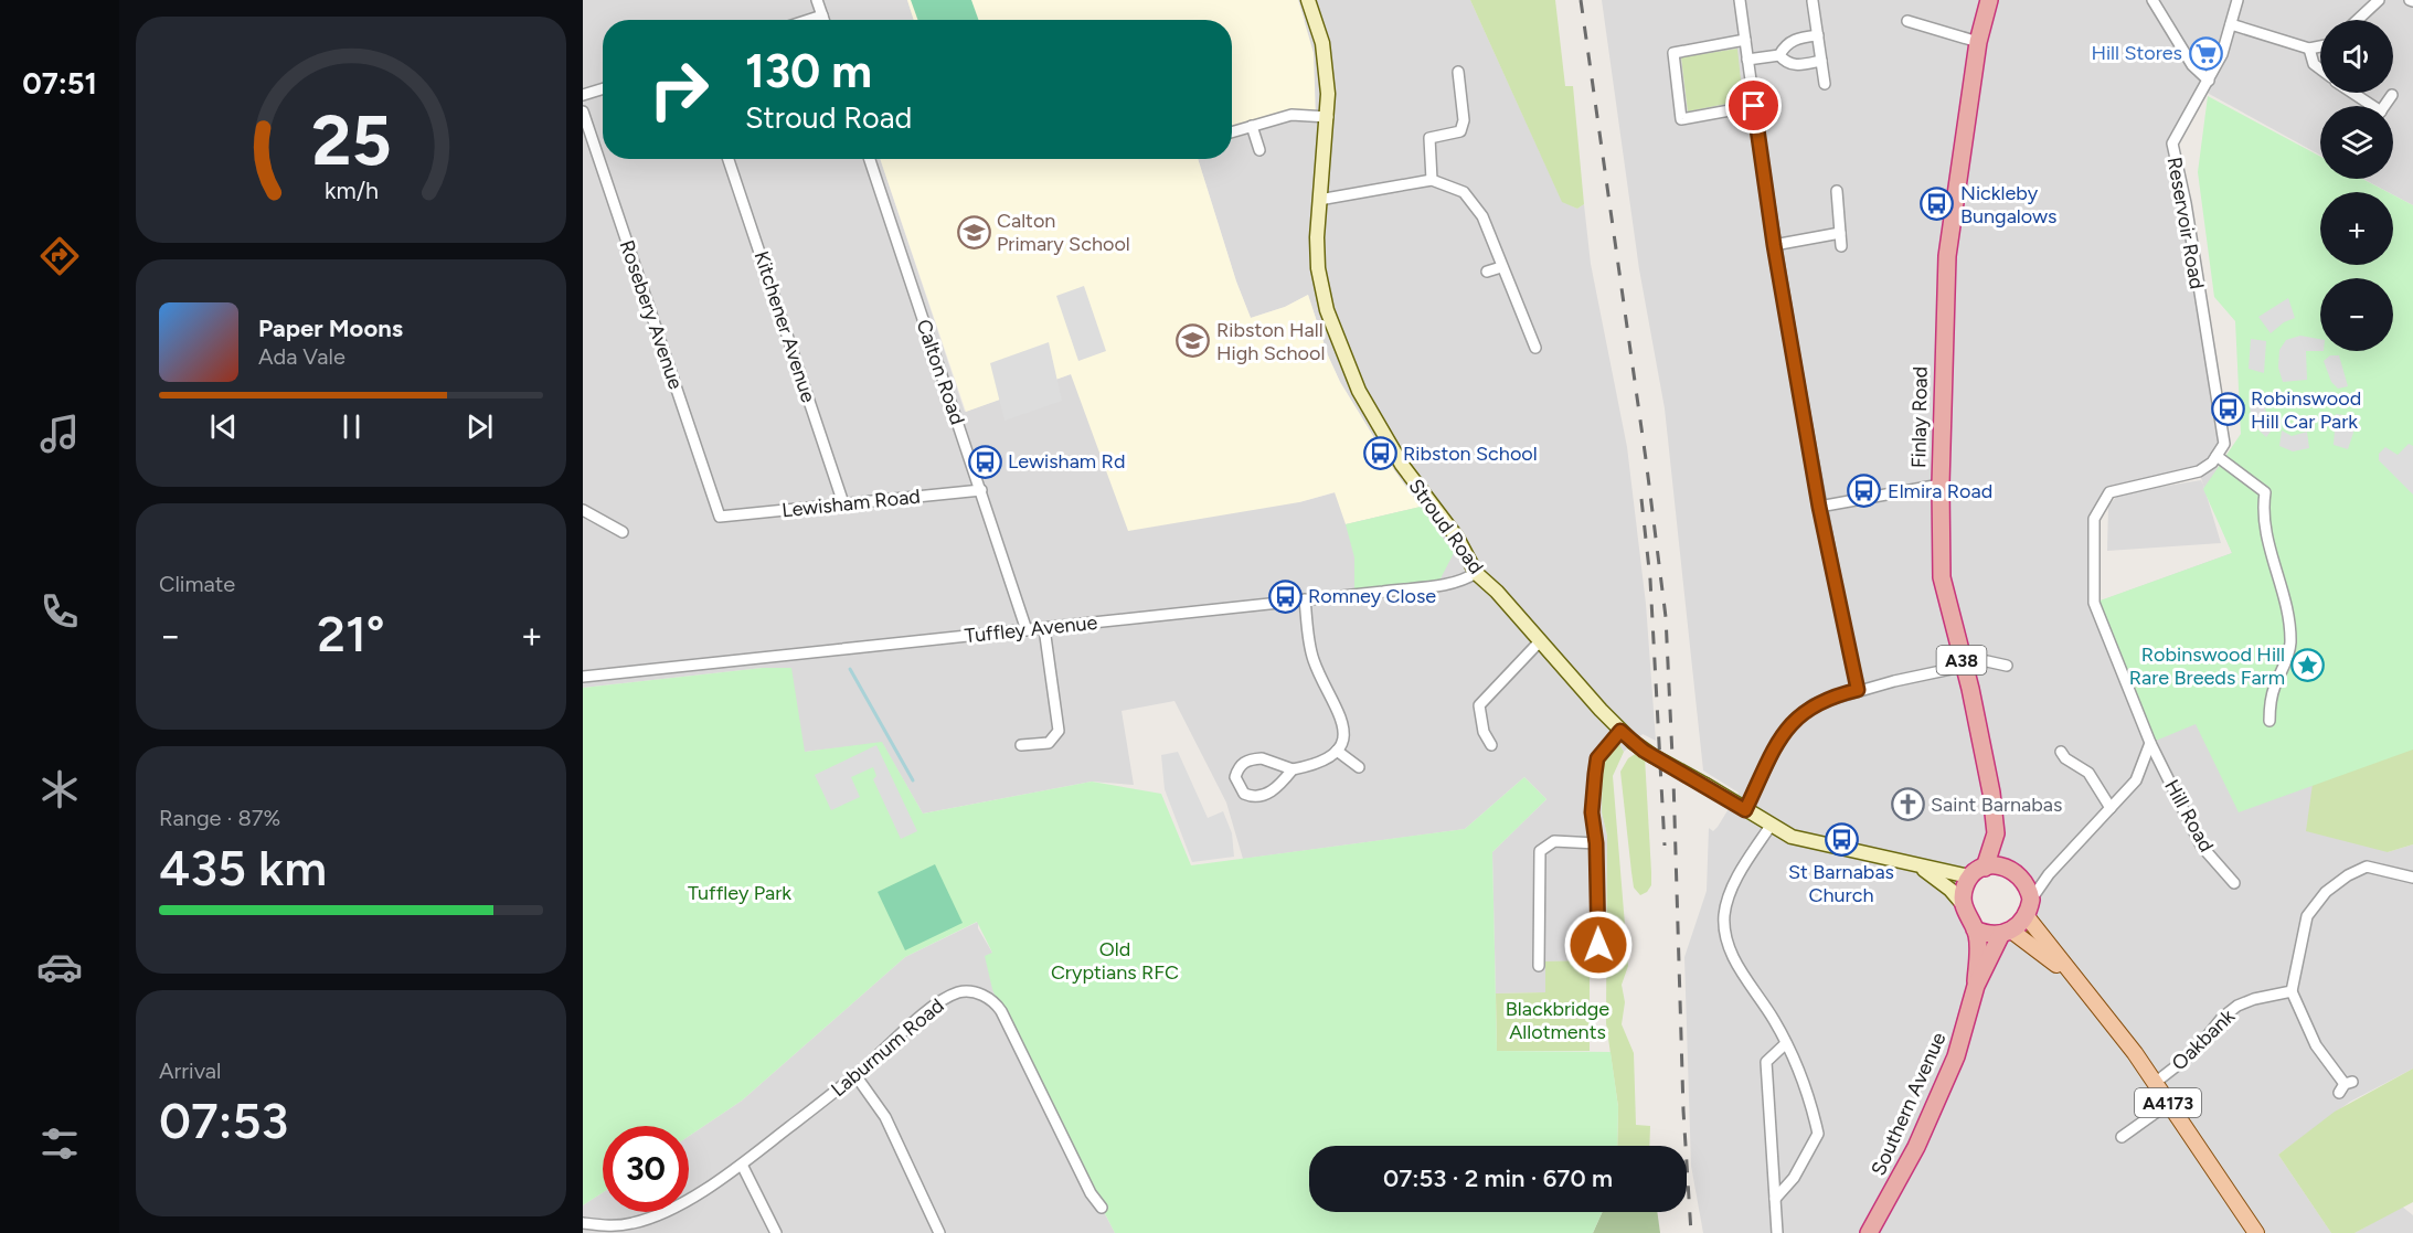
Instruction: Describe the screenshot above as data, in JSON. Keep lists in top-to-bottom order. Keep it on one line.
{"streets":{"highway":["Finlay Road","A38","Southern Avenue"],"main road":["Stroud Road","A4173"],"street":["Reservoir Road","Rosebery Avenue","Kitchener Avenue","Calton Road","Lewisham Road","Tuffley Avenue","Hill Road","Oakbank","Laburnum Road"]},"crossings":[["Rosebery Avenue","Lewisham Road"],["Kitchener Avenue","Lewisham Road"],["Calton Road","Lewisham Road"],["Calton Road","Tuffley Avenue"],["Finlay Road","Stroud Road"],["Finlay Road","A38"],["Finlay Road","A4173"],["Stroud Road","Tuffley Avenue"],["Stroud Road","A38"],["Stroud Road","A4173"],["A38","A4173"],["Oakbank","A4173"]],"parks":["Tuffley Park","Old Cryptians RFC","Blackbridge Allotments"],"places":{"supermarket":["Hill Stores"],"bus stop":["Nickleby Bungalows","Robinswood Hill Car Park","Ribston School","Lewisham Rd","Elmira Road","Romney Close","St Barnabas Church"],"school or university":["Calton Primary School","Ribston Hall High School"],"place":["Robinswood Hill Rare Breeds Farm"],"church":["Saint Barnabas"]},"page":{"tabs":"07:51","map_buttons":["+","−"],"turn":["130 m","Stroud Road"],"song":["Paper Moons","Ada Vale"],"tile":["Climate",["Range · 87%","435 km"],["Arrival","07:53"]],"heat":["−","21°","+"],"limit":"30","trip":"07:53 · 2 min · 670 m","gauge":["25","km/h"]}}
